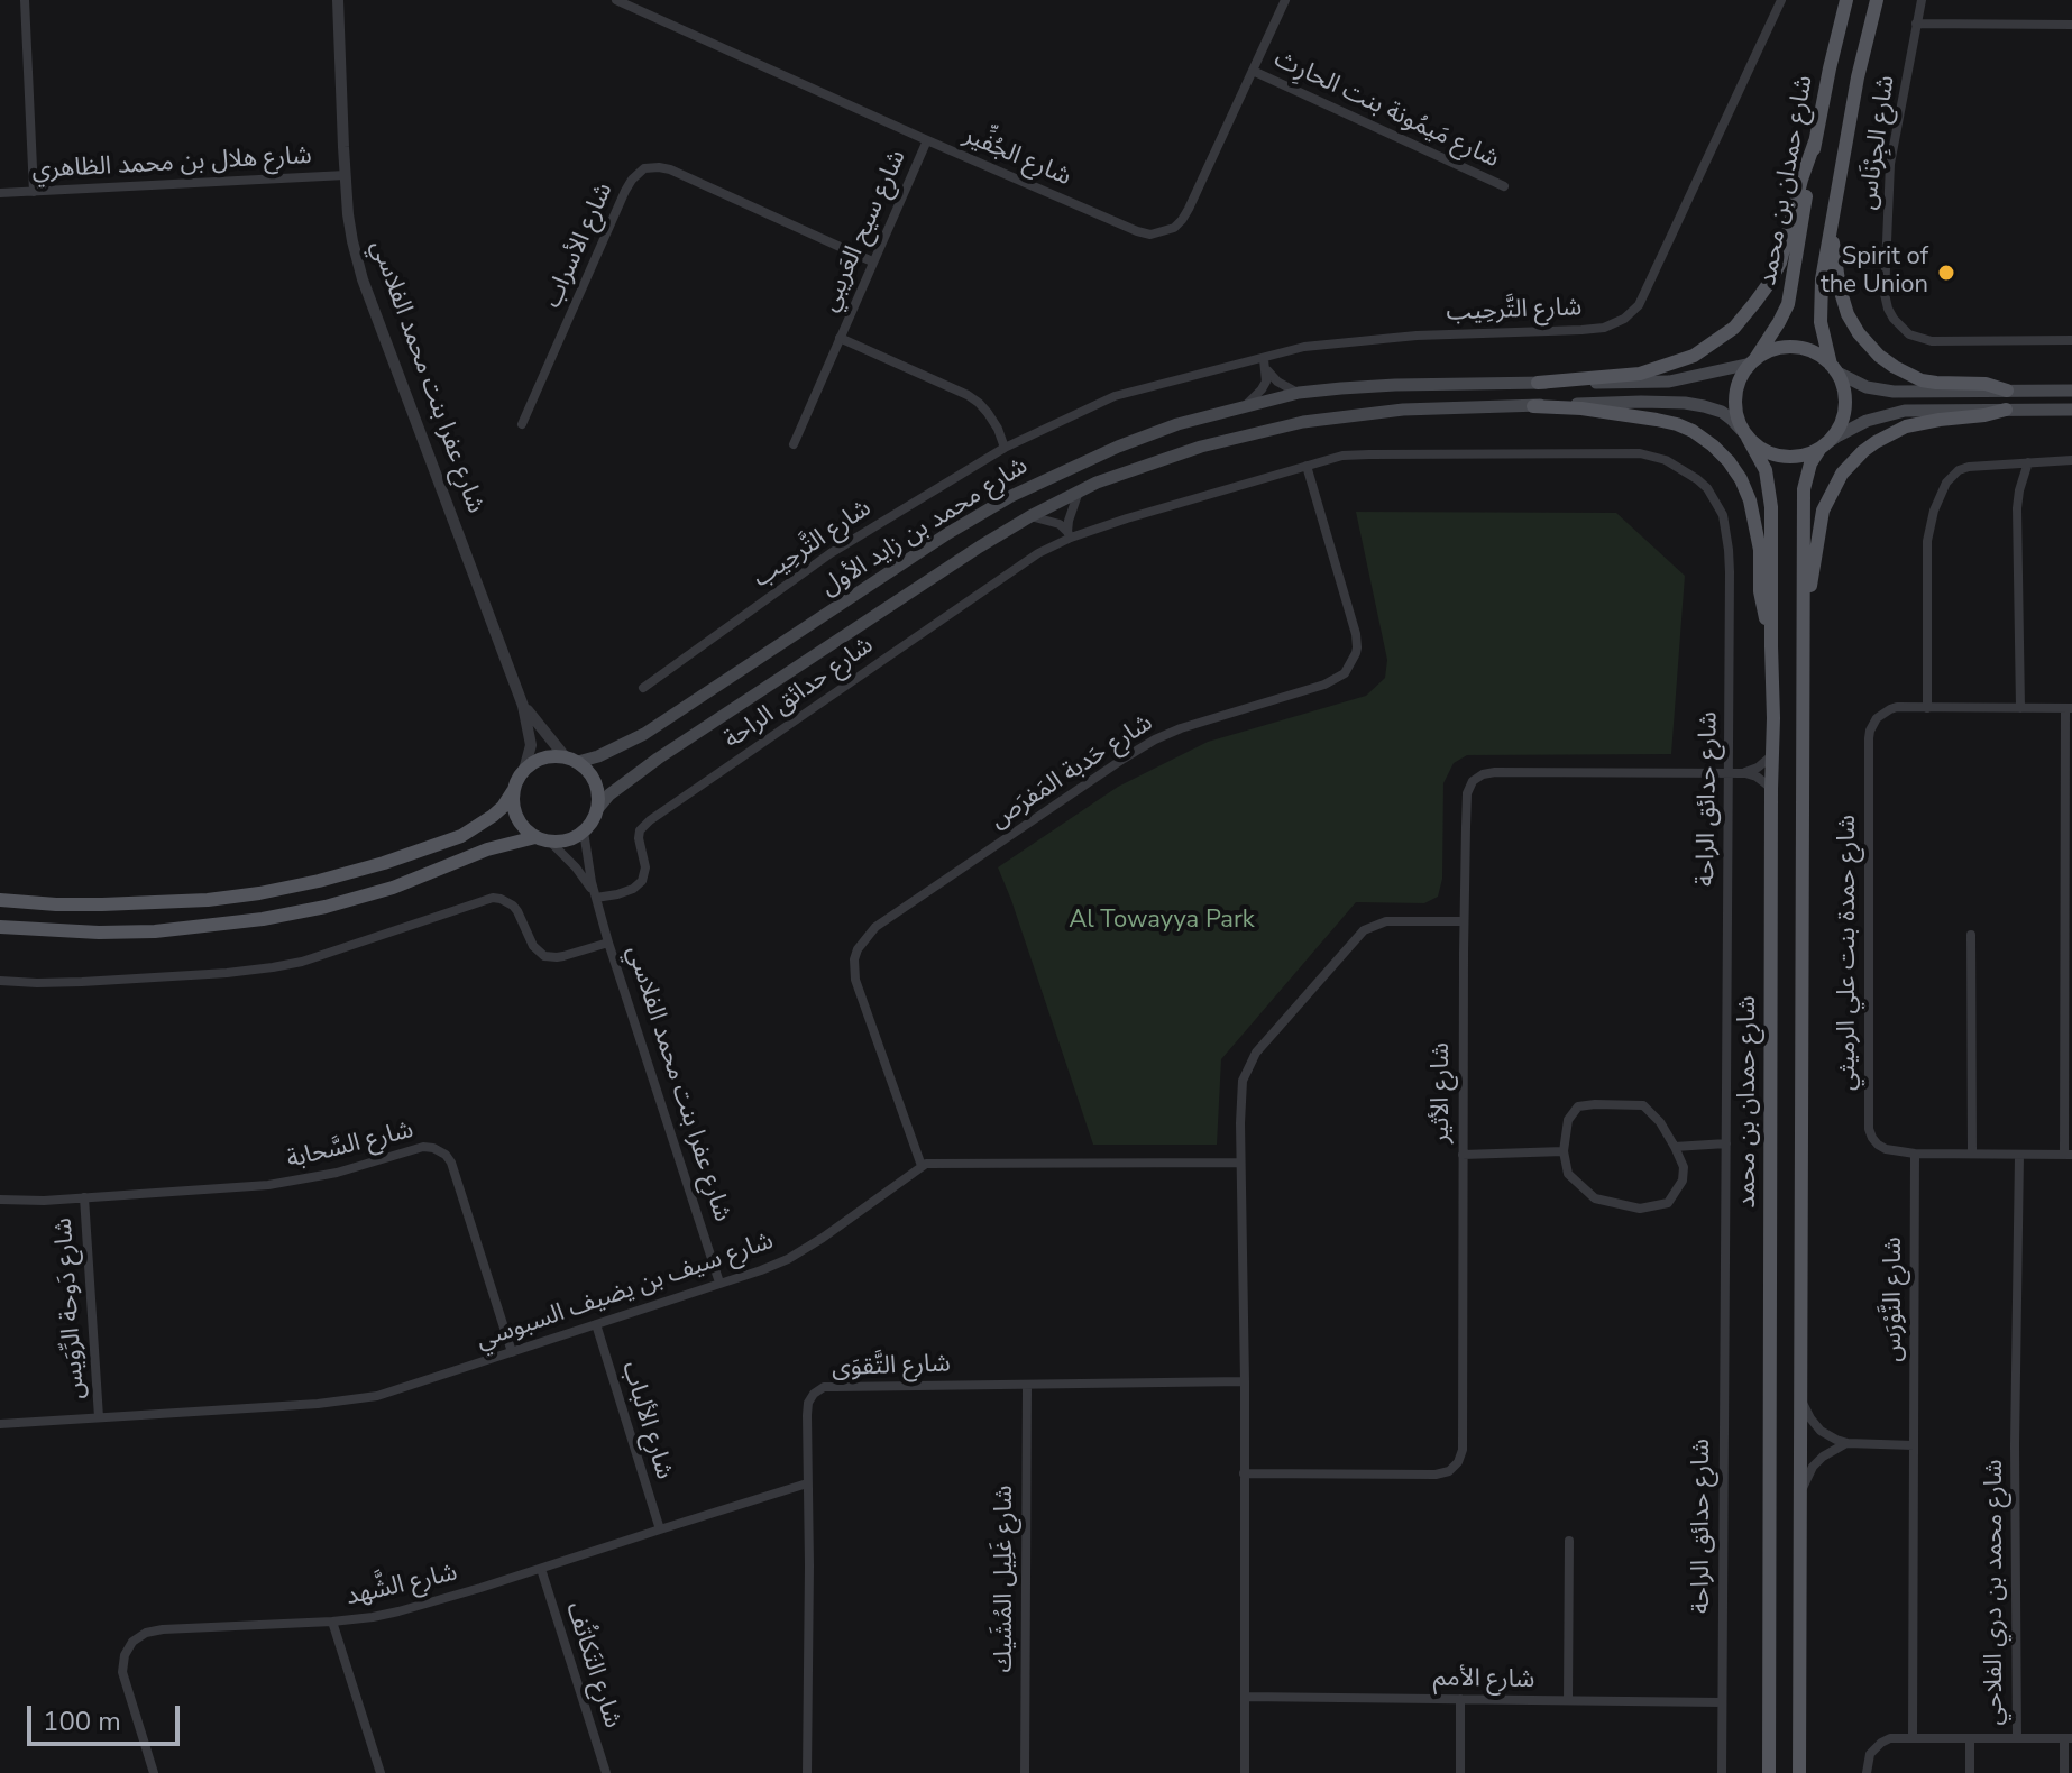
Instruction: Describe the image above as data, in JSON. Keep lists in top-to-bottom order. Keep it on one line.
{"streets":{"main road":["شارع حمدان بن محمد","شارع محمد بن زايد الأول"],"street":["شارع مَيمُونة بنت الحارِث","شارع الجِرْنَاس","شارع الجُفِّير","شارع هلال بن محمد الظاهري","شارع سيح العَريبي","شارع الأسراب","شارع التَّرحِيب","شارع عفرا بنت محمد الفلاسي","شارع حدائق الراحة","شارع حَدبة المَفرَص","شارع حمدة بنت علي الرميثي","شارع الأثير","شارع السَّحابة","شارع سيف بن يضيف السبوسي","شارع النَّوْرَس","شارع دَوحة الرِّوَيس","شارع التَّقوَى","شارع الألباب","شارع غَلِيل المُشَيك","شارع الشَّهد","شارع محمد بن دري الفلاحي","شارع التَكاتُف","شارع الأمم"]},"crossings":[["شارع مَيمُونة بنت الحارِث","شارع الجُفِّير"],["شارع الجُفِّير","شارع سيح العَريبي"],["شارع هلال بن محمد الظاهري","شارع عفرا بنت محمد الفلاسي"],["شارع حمدان بن محمد","شارع محمد بن زايد الأول"],["شارع حمدان بن محمد","شارع الأثير"],["شارع سيح العَريبي","شارع الأسراب"],["شارع سيح العَريبي","شارع التَّرحِيب"],["شارع عفرا بنت محمد الفلاسي","شارع محمد بن زايد الأول"],["شارع عفرا بنت محمد الفلاسي","شارع حدائق الراحة"],["شارع عفرا بنت محمد الفلاسي","شارع سيف بن يضيف السبوسي"],["شارع حدائق الراحة","شارع حَدبة المَفرَص"],["شارع حدائق الراحة","شارع الأثير"],["شارع حدائق الراحة","شارع الأمم"],["شارع حَدبة المَفرَص","شارع سيف بن يضيف السبوسي"],["شارع حمدة بنت علي الرميثي","شارع النَّوْرَس"],["شارع حمدة بنت علي الرميثي","شارع محمد بن دري الفلاحي"],["شارع السَّحابة","شارع سيف بن يضيف السبوسي"],["شارع السَّحابة","شارع دَوحة الرِّوَيس"],["شارع سيف بن يضيف السبوسي","شارع دَوحة الرِّوَيس"],["شارع سيف بن يضيف السبوسي","شارع الألباب"],["شارع النَّوْرَس","شارع محمد بن دري الفلاحي"],["شارع التَّقوَى","شارع غَلِيل المُشَيك"],["شارع التَّقوَى","شارع الشَّهد"],["شارع الألباب","شارع الشَّهد"],["شارع الشَّهد","شارع التَكاتُف"]],"parks":["Al Towayya Park"],"places":["Spirit of the Union"],"scale_bar":"100 m"}
